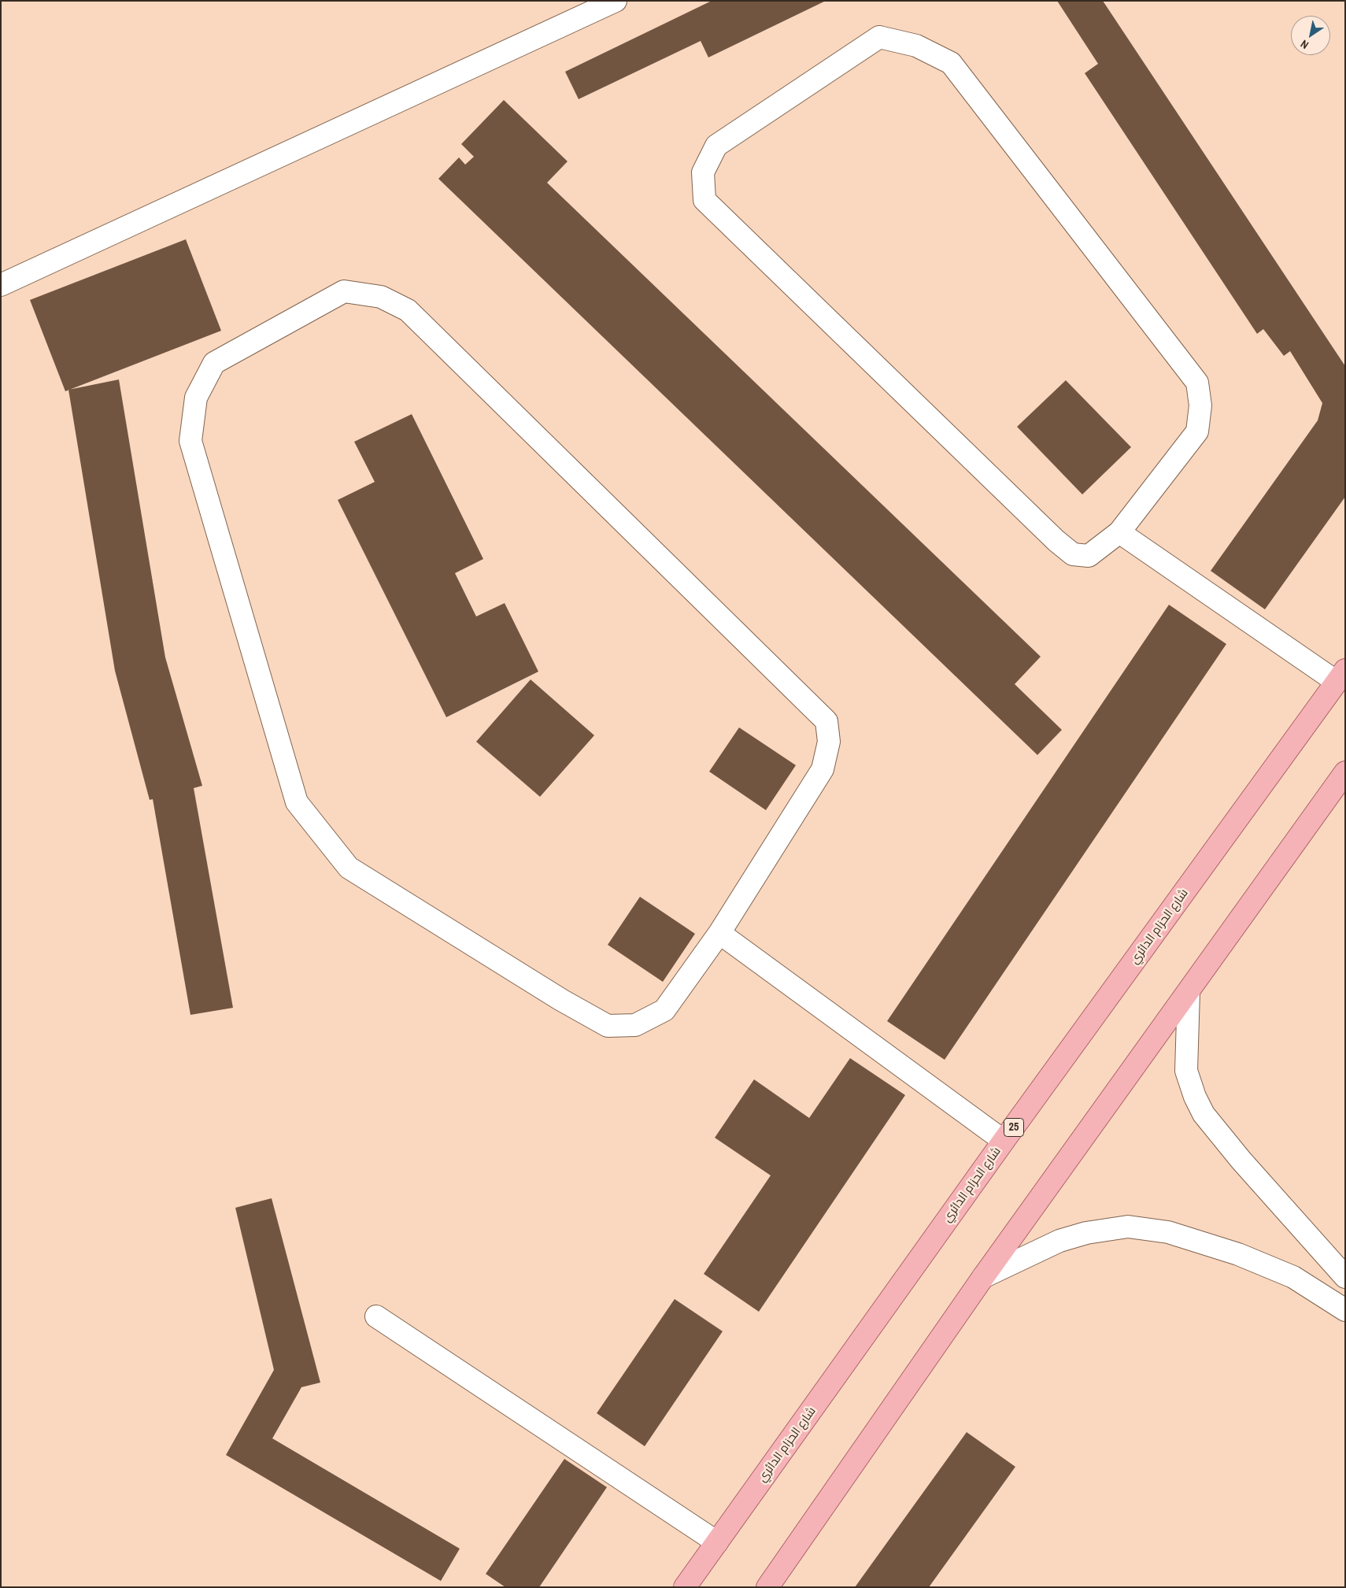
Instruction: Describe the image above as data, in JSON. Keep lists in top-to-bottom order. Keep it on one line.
{"streets":{"main road":["شارع الحزام الدائري","25"]},"north":"bottom left"}
